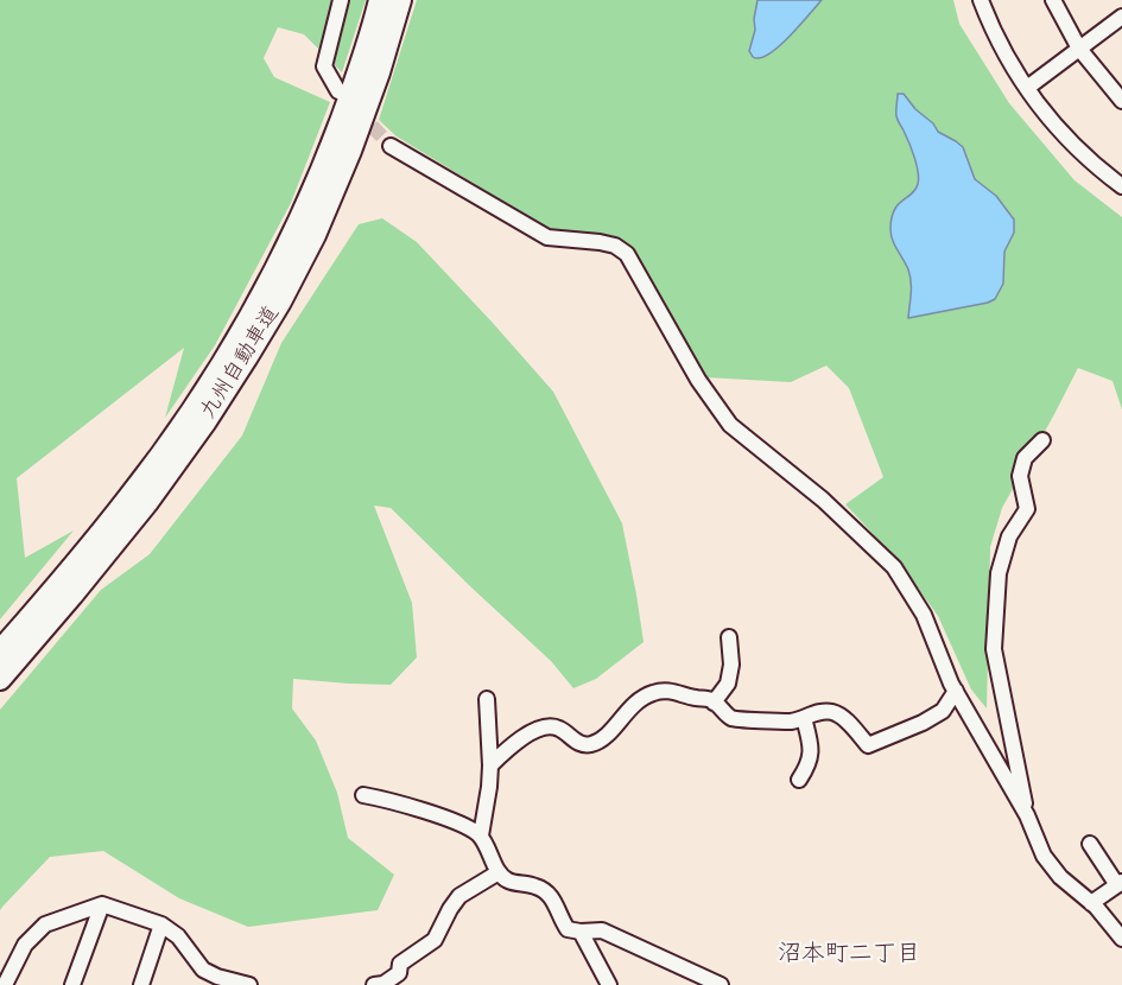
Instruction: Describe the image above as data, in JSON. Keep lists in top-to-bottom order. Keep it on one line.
{"streets":{"highway":["九州自動車道"]},"districts":["沼本町二丁目"]}
